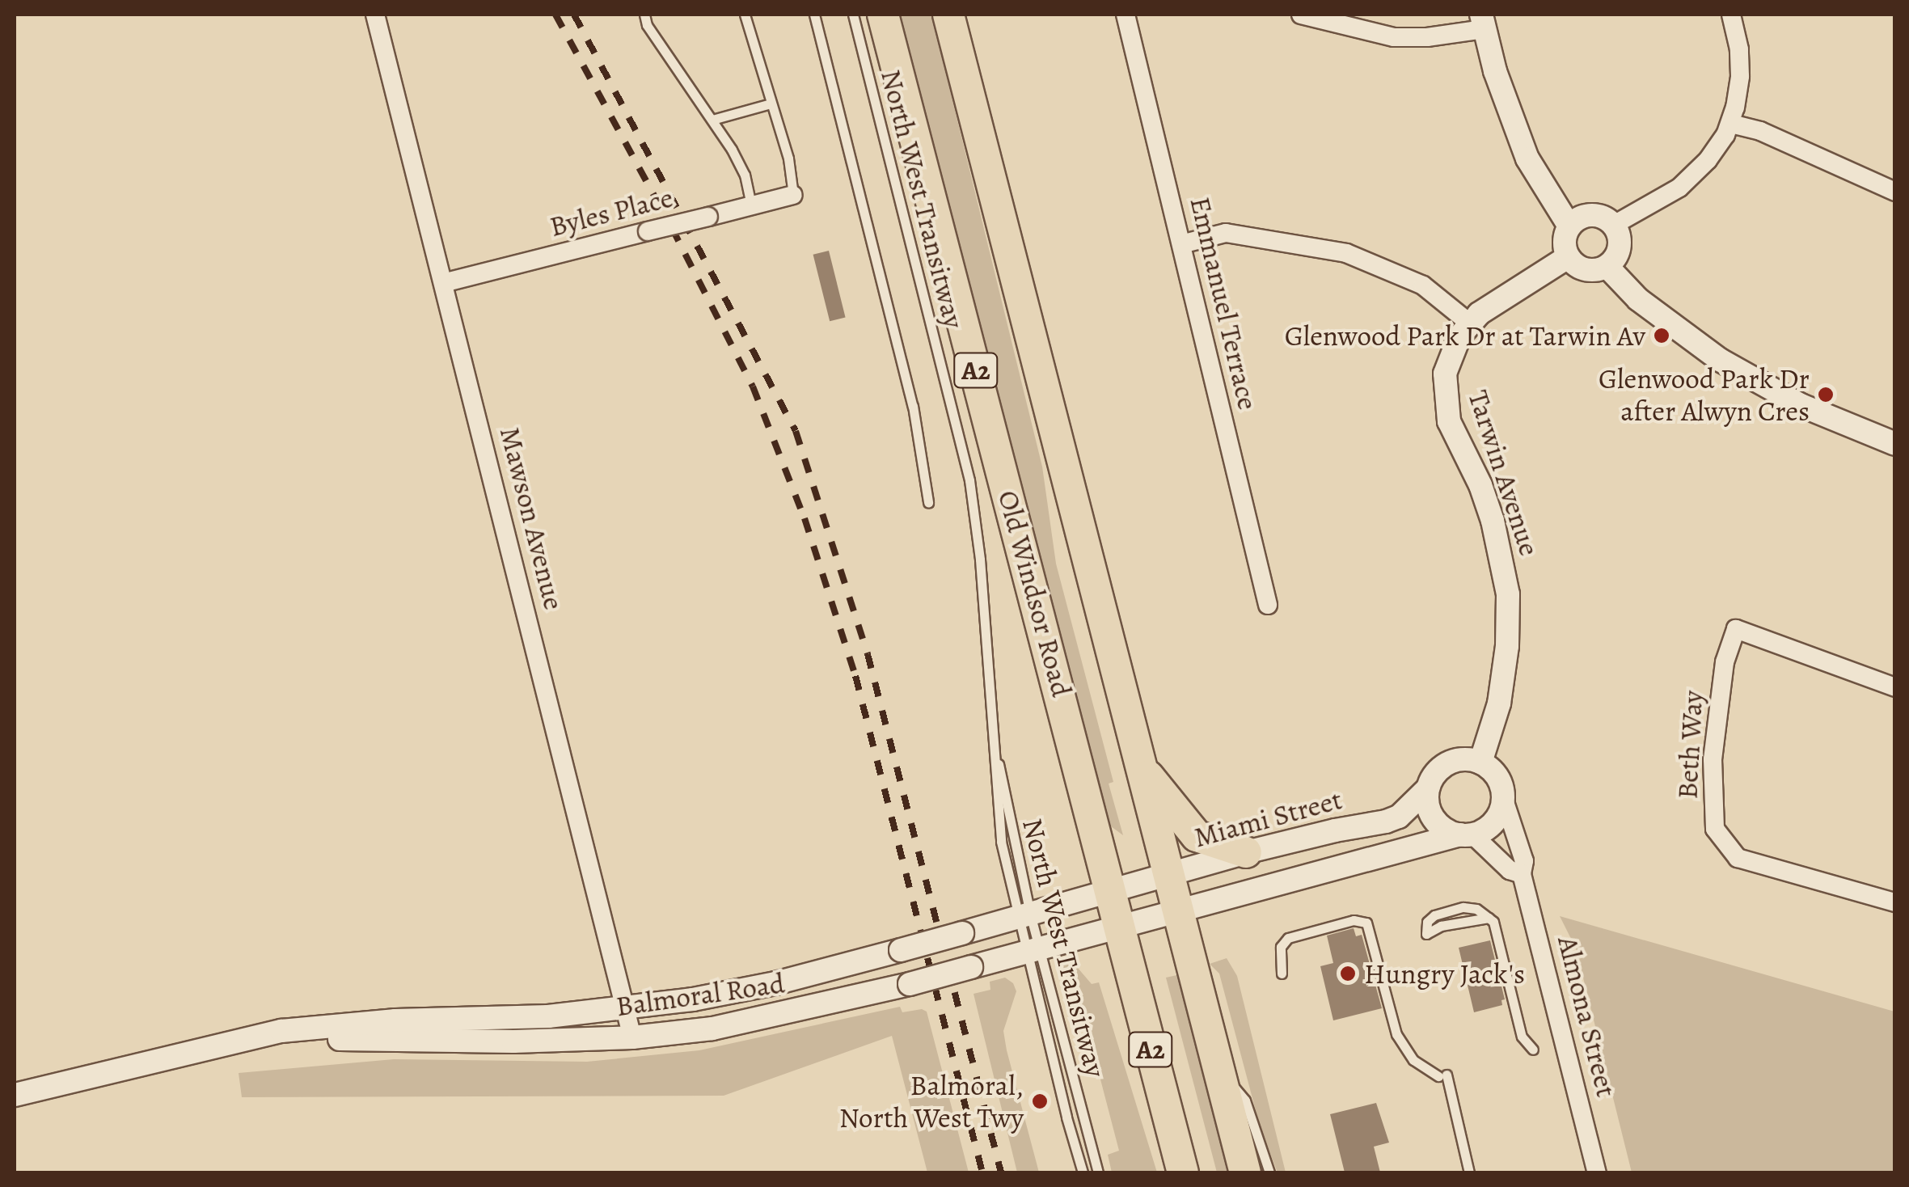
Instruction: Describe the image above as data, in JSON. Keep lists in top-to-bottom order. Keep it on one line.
{"streets":{"highway":["A2","Old Windsor Road"],"street":["Byles Place","Emmanuel Terrace","Tarwin Avenue","Mawson Avenue","Beth Way","Miami Street","Balmoral Road","Almona Street"],"lane":["North West Transitway"]},"crossings":[["North West Transitway","Balmoral Road"],["Byles Place","Mawson Avenue"],["A2","Miami Street"],["A2","Balmoral Road"],["Tarwin Avenue","Miami Street"],["Tarwin Avenue","Almona Street"],["Mawson Avenue","Balmoral Road"],["Old Windsor Road","Miami Street"],["Old Windsor Road","Balmoral Road"],["Miami Street","Balmoral Road"],["Miami Street","Almona Street"]],"places":["Glenwood Park Dr at Tarwin Av","Glenwood Park Dr after Alwyn Cres","Hungry Jack's","Balmoral, North West Twy"]}
